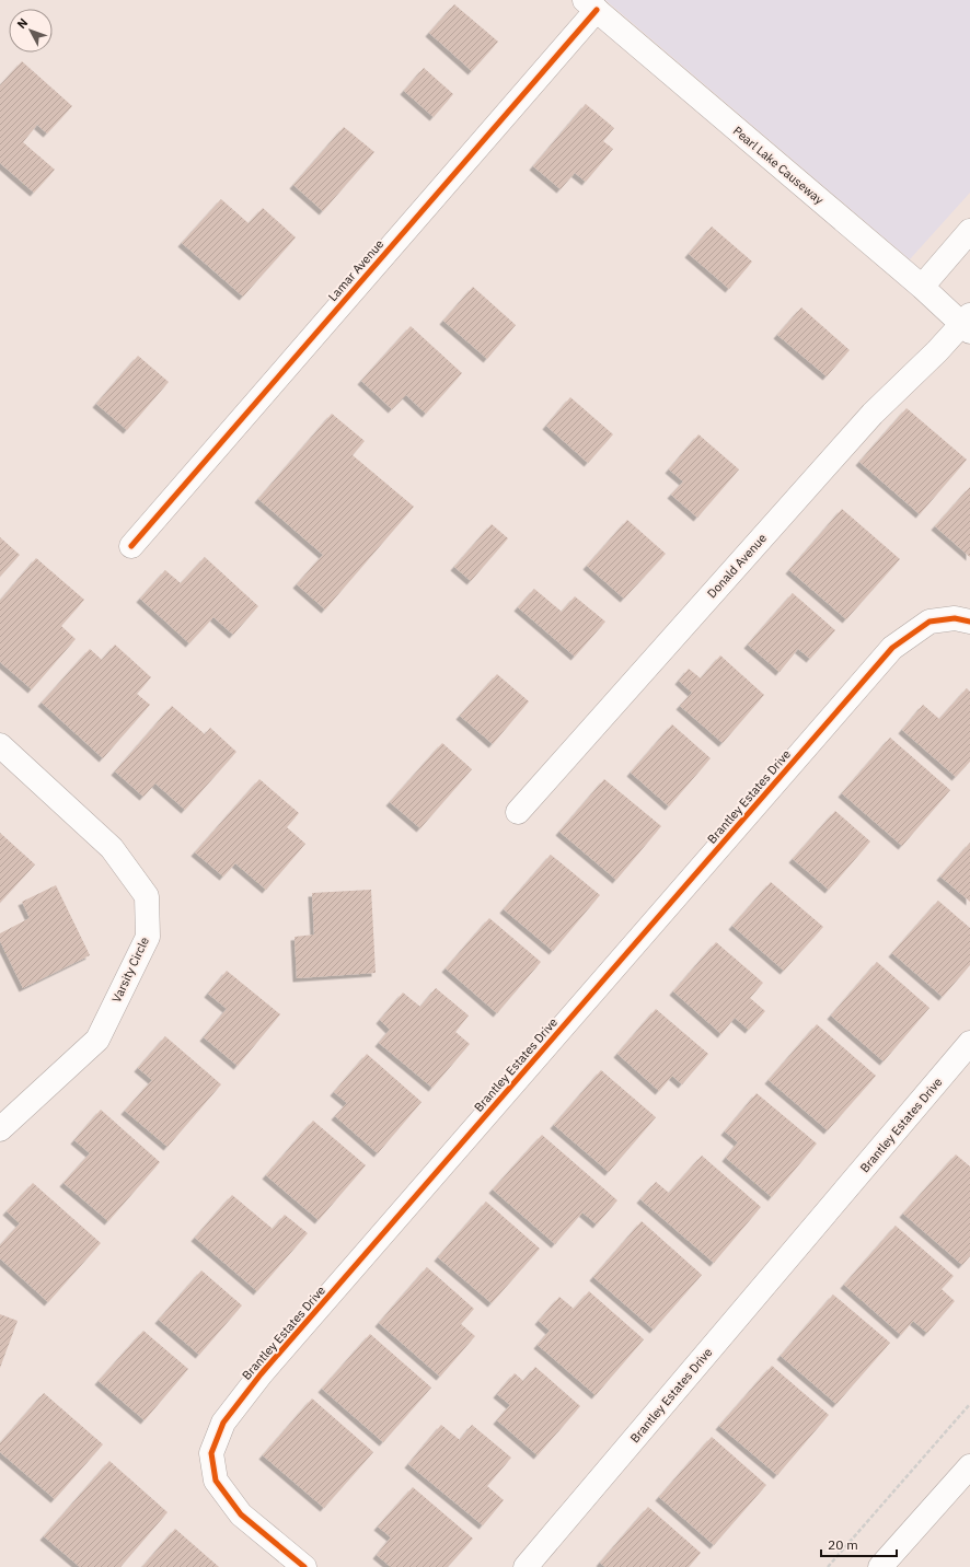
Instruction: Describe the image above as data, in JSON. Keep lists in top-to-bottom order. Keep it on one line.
{"streets":{"street":["Pearl Lake Causeway","Lamar Avenue","Donald Avenue","Brantley Estates Drive","Varsity Circle"]},"crossings":[["Pearl Lake Causeway","Lamar Avenue"],["Pearl Lake Causeway","Donald Avenue"]],"scale_bar":"20 m","north":"top left"}
